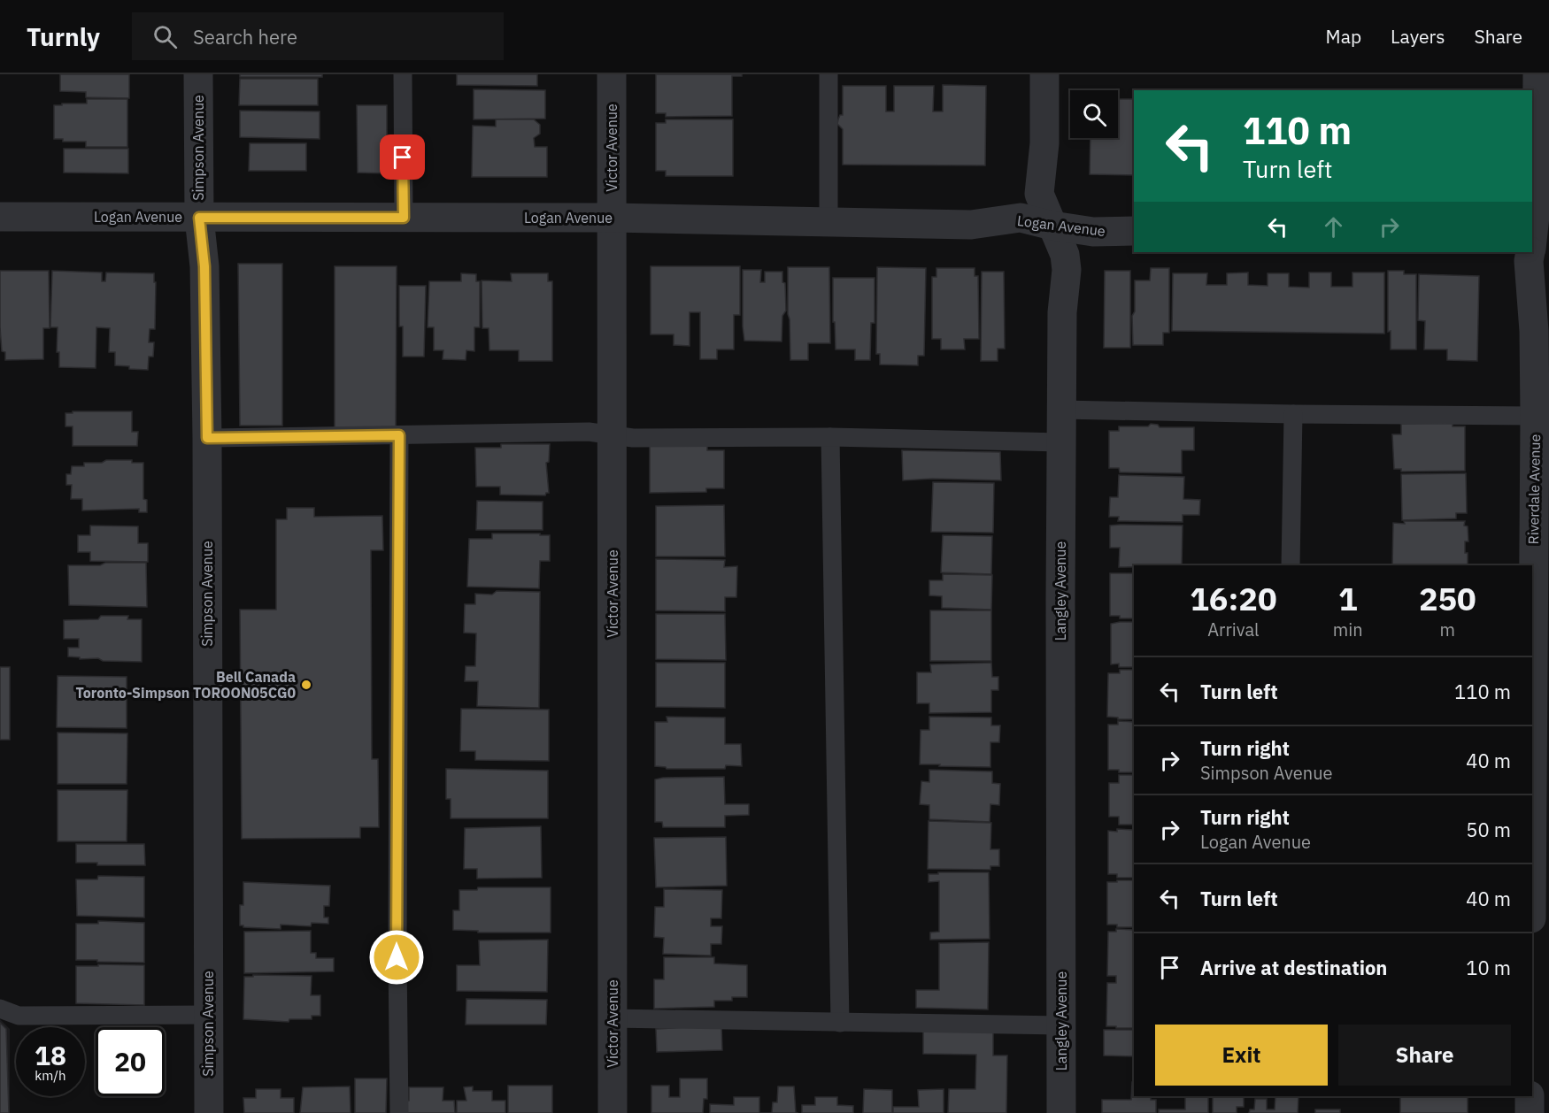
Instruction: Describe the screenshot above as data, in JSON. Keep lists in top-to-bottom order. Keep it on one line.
{"streets":{"street":["Simpson Avenue","Victor Avenue","Logan Avenue","Riverdale Avenue","Langley Avenue"]},"crossings":[["Simpson Avenue","Logan Avenue"],["Victor Avenue","Logan Avenue"],["Logan Avenue","Langley Avenue"]],"places":["Bell Canada Toronto-Simpson TOROON05CG0"],"page":{"header":"Turnly","search":"Search here","nav":["Map","Layers","Share"],"turn":["110 m","Turn left"],"eta":["16:20","Arrival","1","min","250","m"],"list":[{"name":"Turn left","value":"110 m"},{"name":"Turn right","note":"Simpson Avenue","value":"40 m"},{"name":"Turn right","note":"Logan Avenue","value":"50 m"},{"name":"Turn left","value":"40 m"},{"name":"Arrive at destination","value":"10 m"}],"buttons":["Exit","Share"],"speed":"18 km/h","limit":"20"}}
